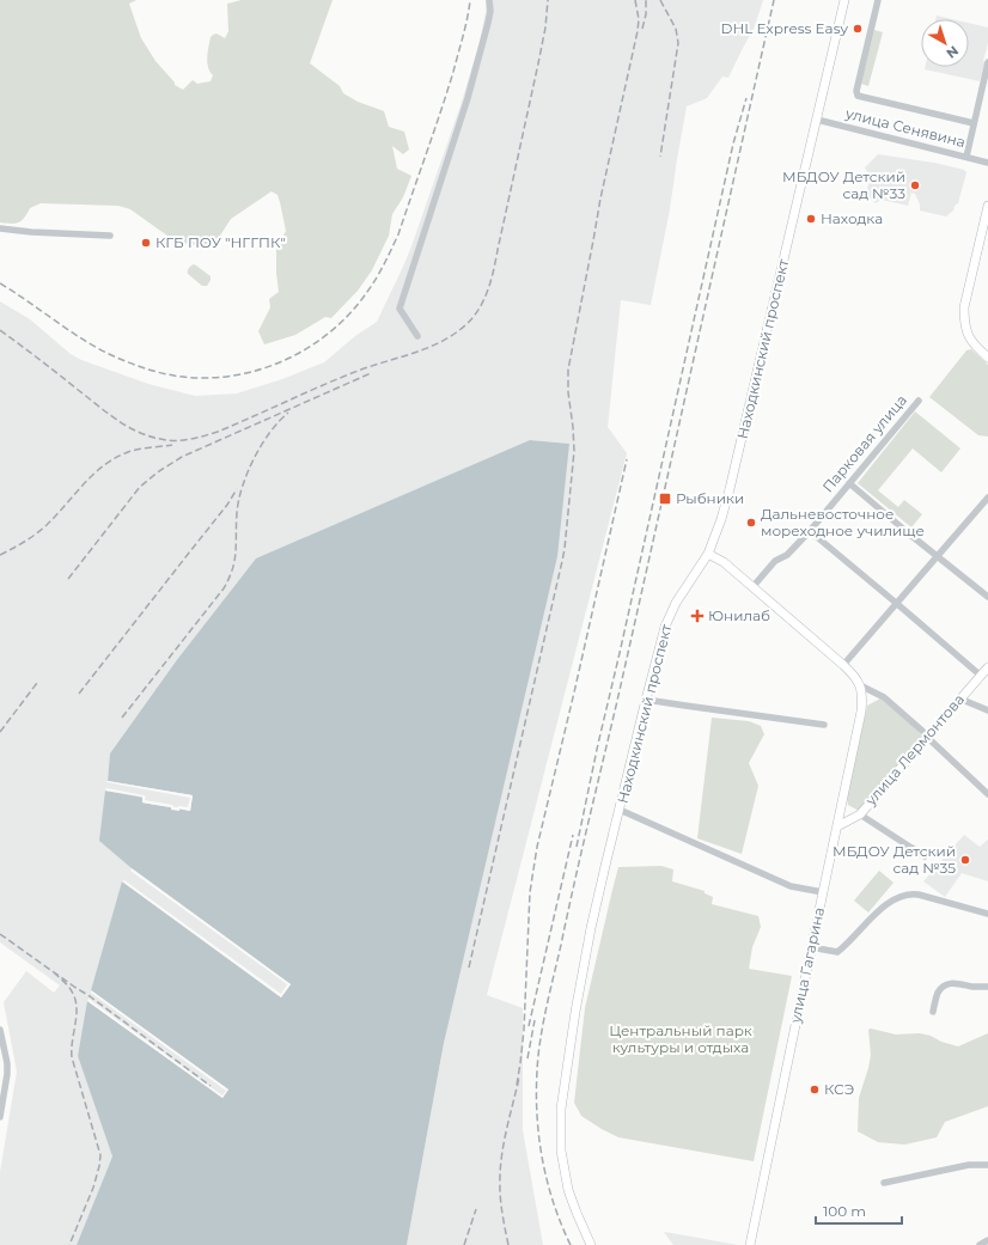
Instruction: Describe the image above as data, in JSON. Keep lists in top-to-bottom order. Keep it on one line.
{"streets":{"main road":["Находкинский проспект","улица Лермонтова","улица Гагарина"],"street":["улица Сенявина","Парковая улица"]},"crossings":[["улица Сенявина","Находкинский проспект"],["улица Лермонтова","улица Гагарина"]],"parks":["Центральный парк культуры и отдыха"],"places":{"other":["DHL Express Easy","МБДОУ Детский сад №33","Находка","КГБ ПОУ \"НГГПК\"","Дальневосточное мореходное училище","МБДОУ Детский сад №35","КСЭ"],"transit":["Рыбники"],"health":["Юнилаб"]},"scale_bar":"100 m","north":"bottom right"}
